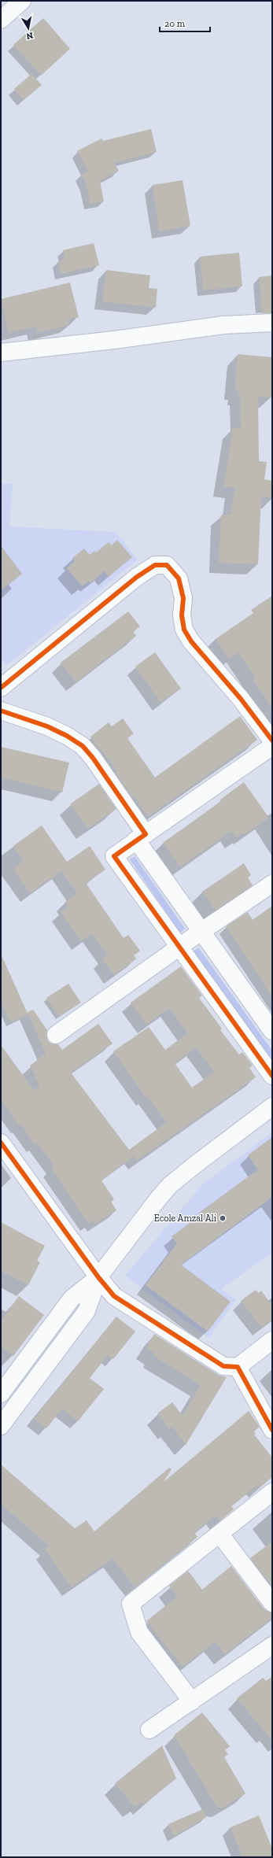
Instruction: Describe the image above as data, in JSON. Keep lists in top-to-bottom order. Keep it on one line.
{"places":["Ecole Amzal Ali"],"scale_bar":"20 m","north":"bottom"}
